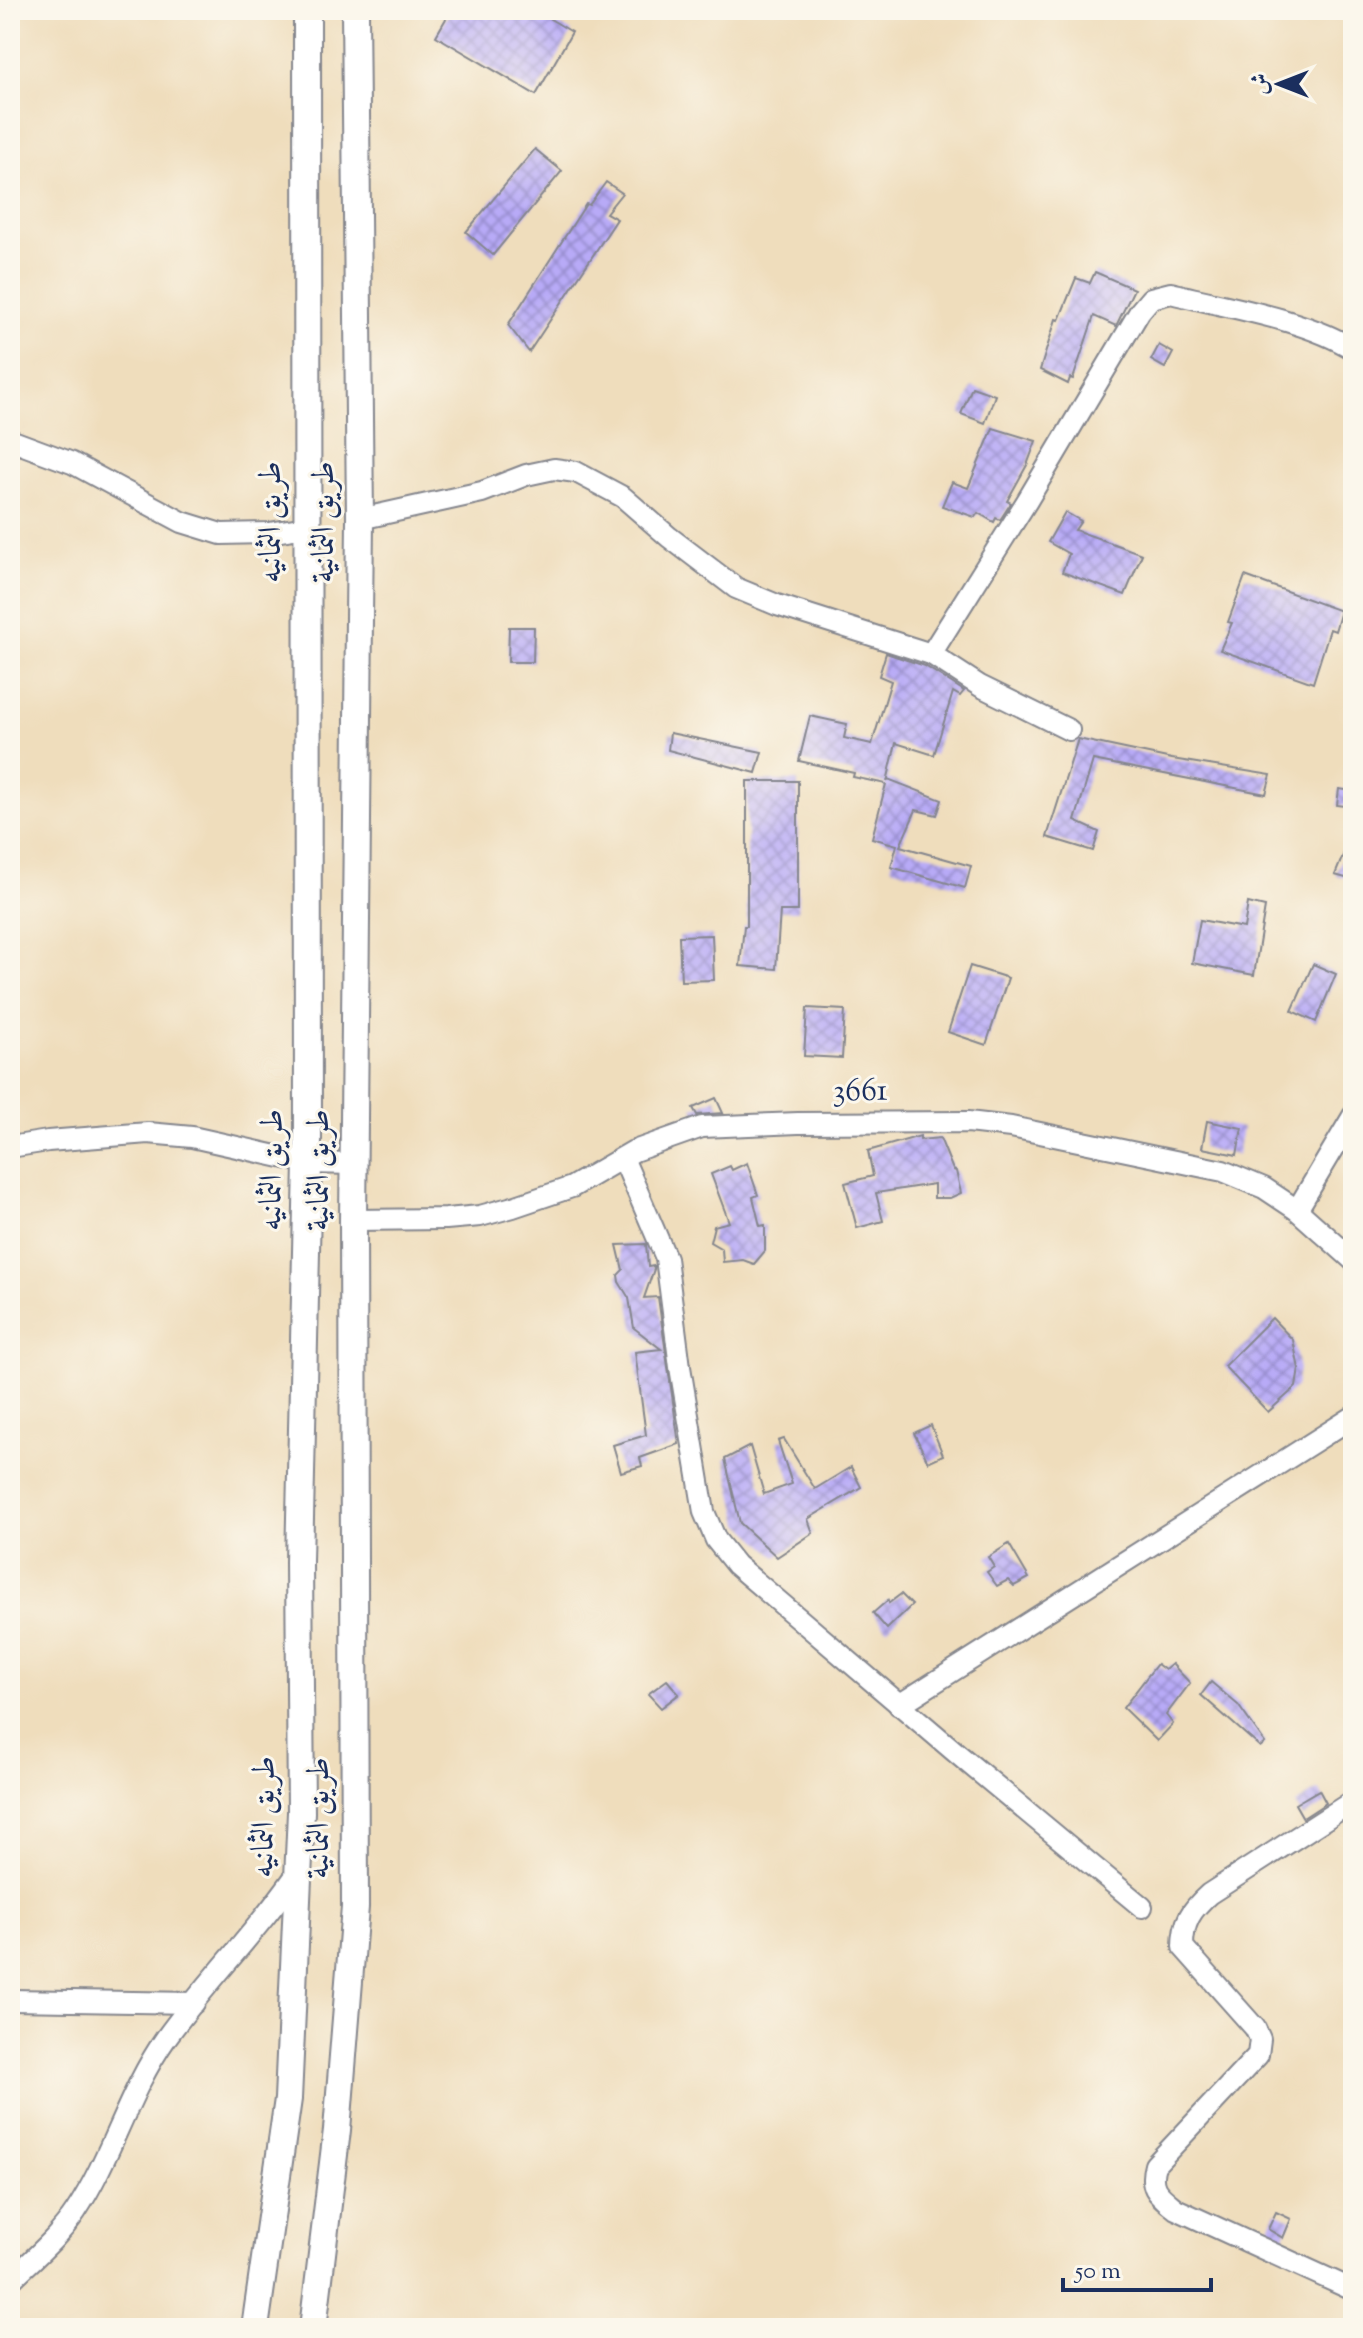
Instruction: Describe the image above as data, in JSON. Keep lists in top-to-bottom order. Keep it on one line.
{"streets":{"street":["طريق الثمانيه","طريق الثمانية","3661"]},"crossings":[["طريق الثمانية","3661"]],"scale_bar":"50 m","north":"left"}
